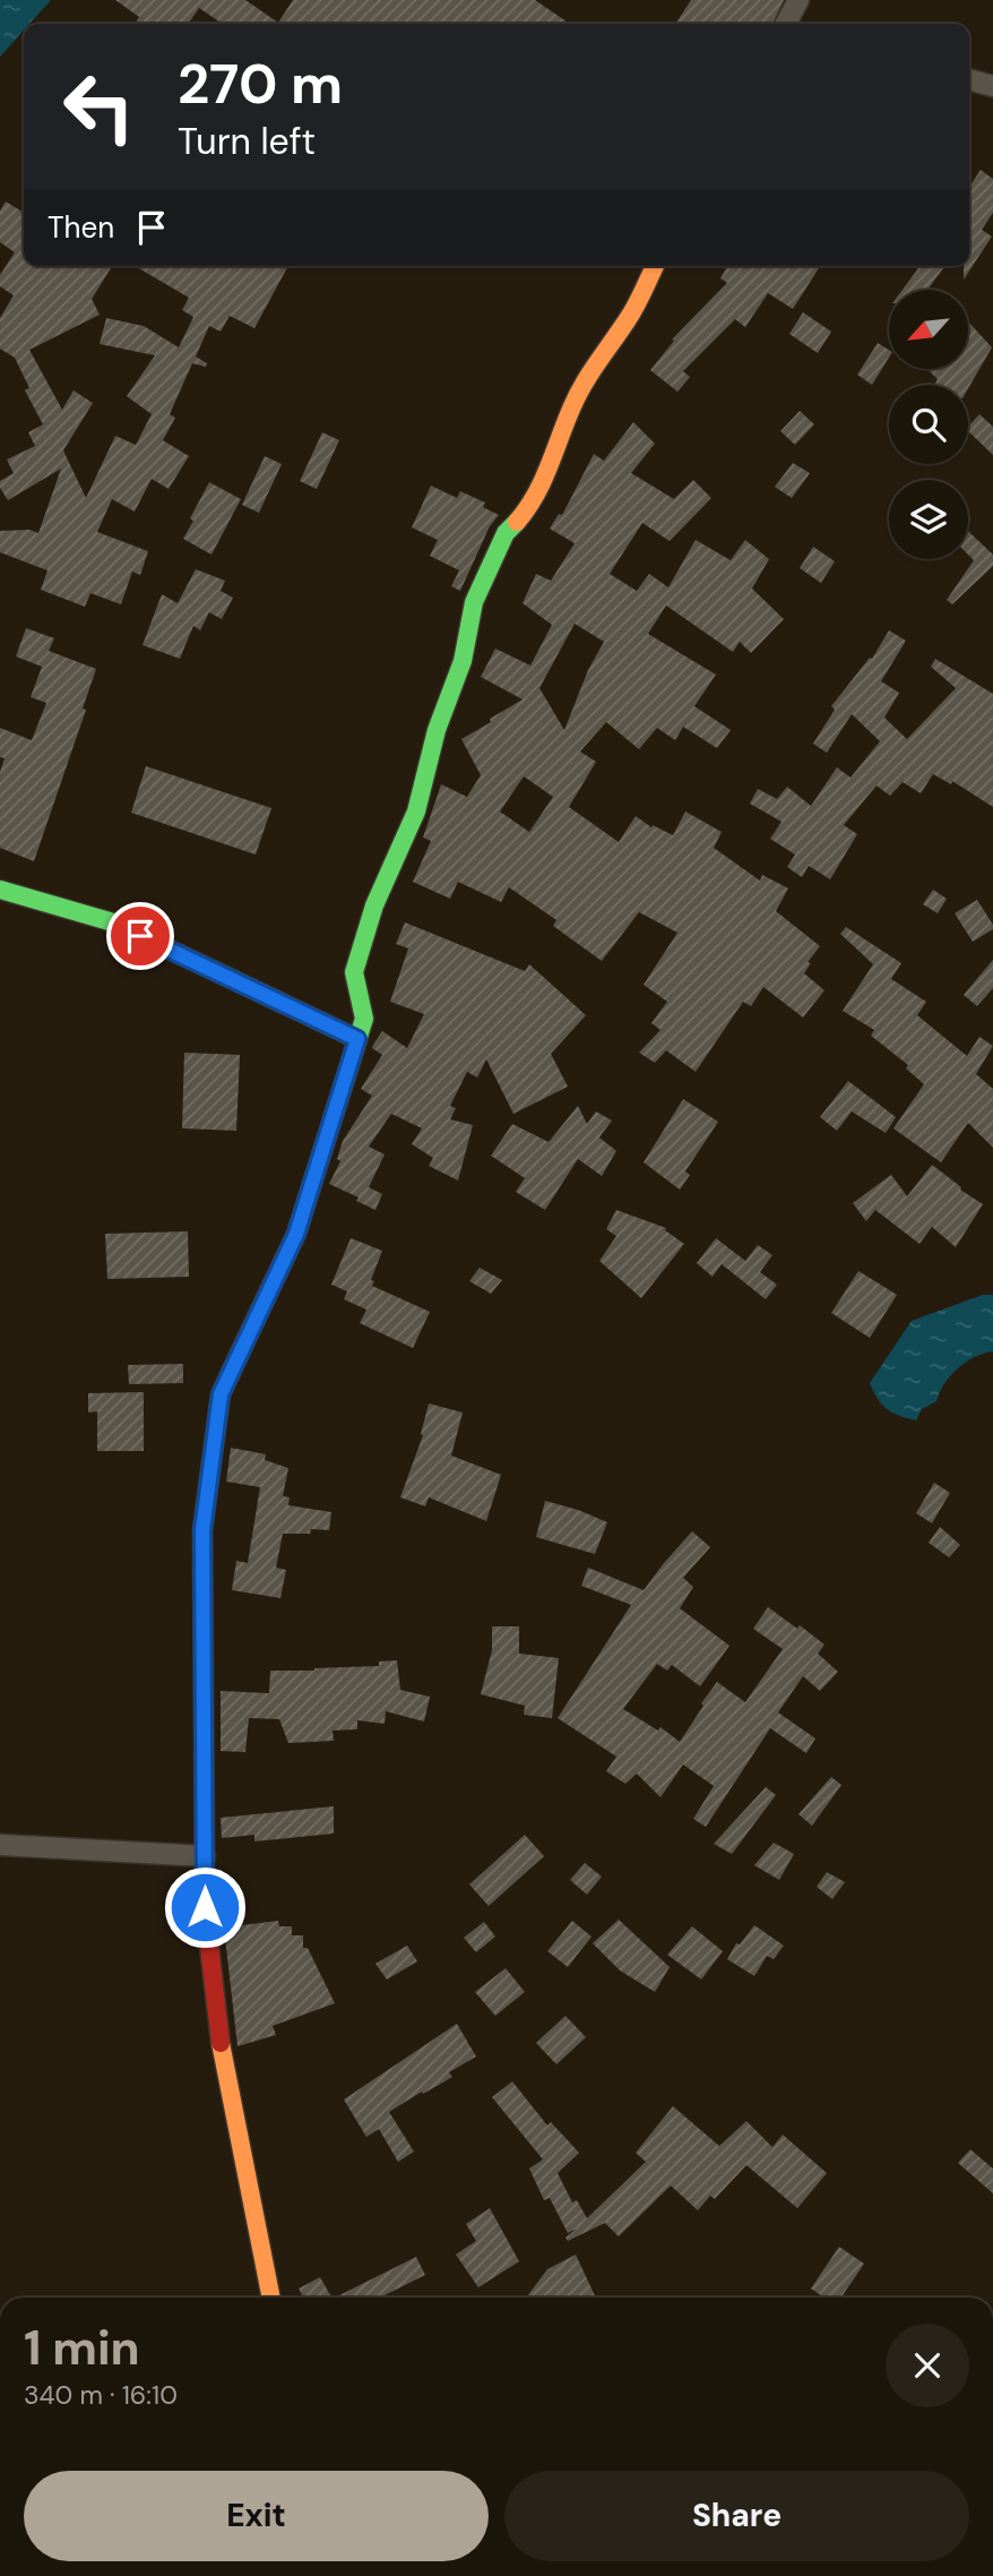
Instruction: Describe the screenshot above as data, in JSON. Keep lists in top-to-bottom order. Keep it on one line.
{"north":"bottom left","page":{"turn":["270 m","Turn left"],"then":"Then","heading":["1 min","340 m · 16:10"],"buttons":["Exit","Share"]}}
